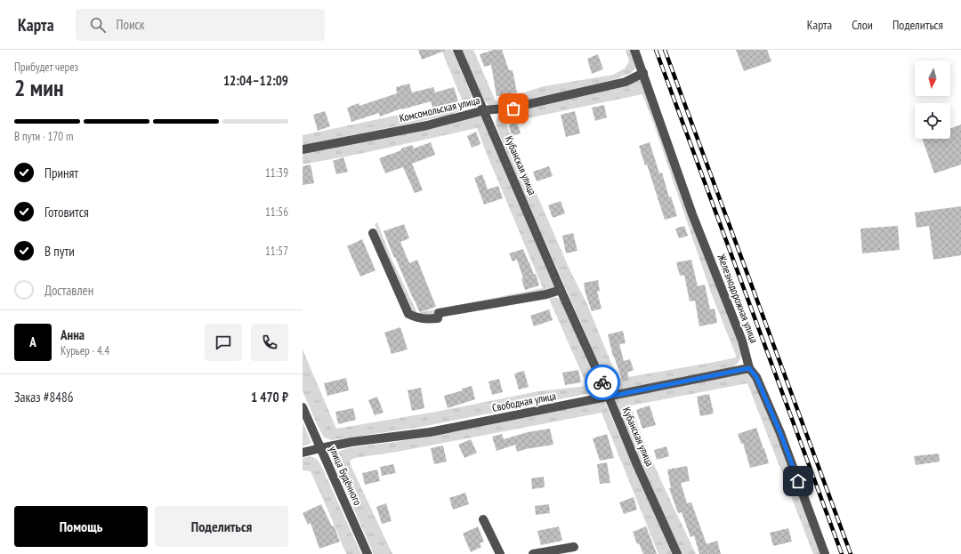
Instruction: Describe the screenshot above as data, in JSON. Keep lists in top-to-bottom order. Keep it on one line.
{"streets":{"street":["Комсомольская улица","Кубанская улица","Железнодорожная улица","Свободная улица","улица Будённого"]},"crossings":[["Комсомольская улица","Кубанская улица"],["Комсомольская улица","Железнодорожная улица"],["Кубанская улица","Свободная улица"],["Железнодорожная улица","Свободная улица"],["Свободная улица","улица Будённого"]],"north":"bottom","page":{"header":"Карта","search":"Поиск","nav":["Карта","Слои","Поделиться"],"heading":["2 мин","Прибудет через","12:04–12:09"],"panel":["Анна","Курьер · 4.4","Заказ #8486","1 470 ₽"],"bar":"В пути · 170 m","list":[["Принят","11:39"],["Готовится","11:56"],["В пути","11:57"],"Доставлен"],"round":"А","buttons":["Помощь","Поделиться"]}}
